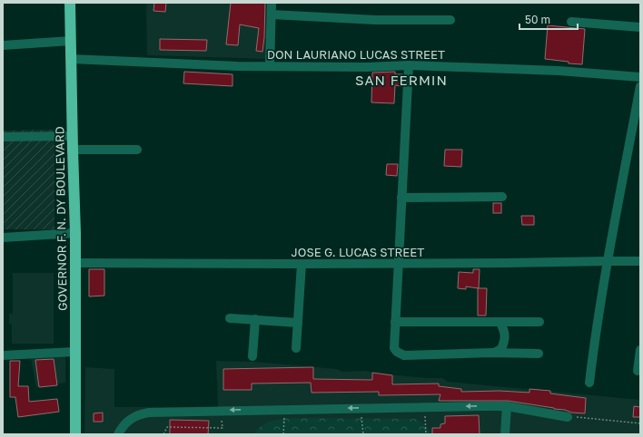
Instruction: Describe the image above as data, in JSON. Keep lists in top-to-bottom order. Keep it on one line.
{"streets":{"highway":["GOVERNOR F. N. DY BOULEVARD"],"street":["DON LAURIANO LUCAS STREET","JOSE G. LUCAS STREET"]},"crossings":[["DON LAURIANO LUCAS STREET","GOVERNOR F. N. DY BOULEVARD"],["GOVERNOR F. N. DY BOULEVARD","JOSE G. LUCAS STREET"]],"districts":["SAN FERMIN"],"scale_bar":"50 m"}
